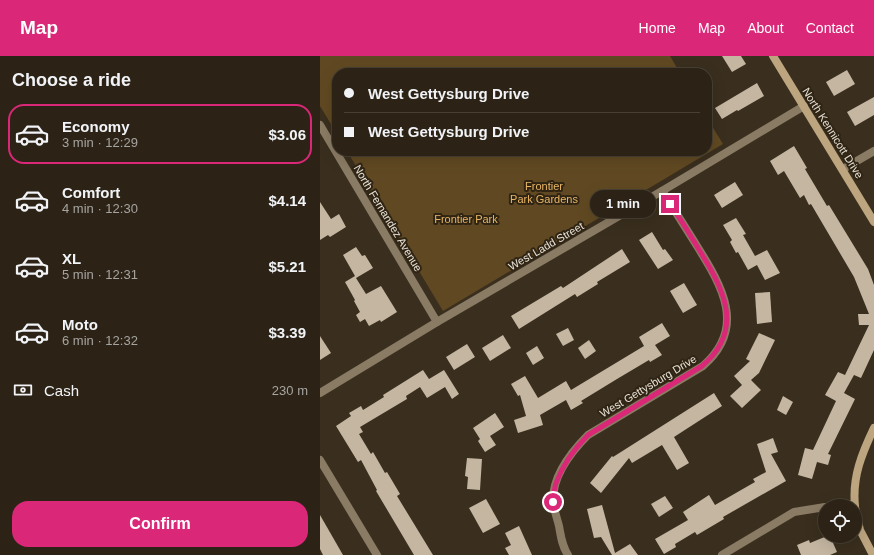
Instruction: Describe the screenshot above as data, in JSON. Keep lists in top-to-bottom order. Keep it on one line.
{"streets":{"street":["North Kennicott Drive","North Fernandez Avenue","West Ladd Street","West Gettysburg Drive"]},"crossings":[["North Kennicott Drive","West Ladd Street"],["North Fernandez Avenue","West Ladd Street"],["West Ladd Street","West Gettysburg Drive"]],"parks":["Frontier Park Gardens","Frontier Park"],"page":{"header":"Map","nav":["Home","Map","About","Contact"],"heading":"Choose a ride","banner":["West Gettysburg Drive","West Gettysburg Drive"],"list":[{"name":"Economy","note":"3 min · 12:29","value":"$3.06"},{"name":"Comfort","note":"4 min · 12:30","value":"$4.14"},{"name":"XL","note":"5 min · 12:31","value":"$5.21"},{"name":"Moto","note":"6 min · 12:32","value":"$3.39"}],"bubble":"1 min","pay":["Cash","230 m"],"buttons":"Confirm"}}
